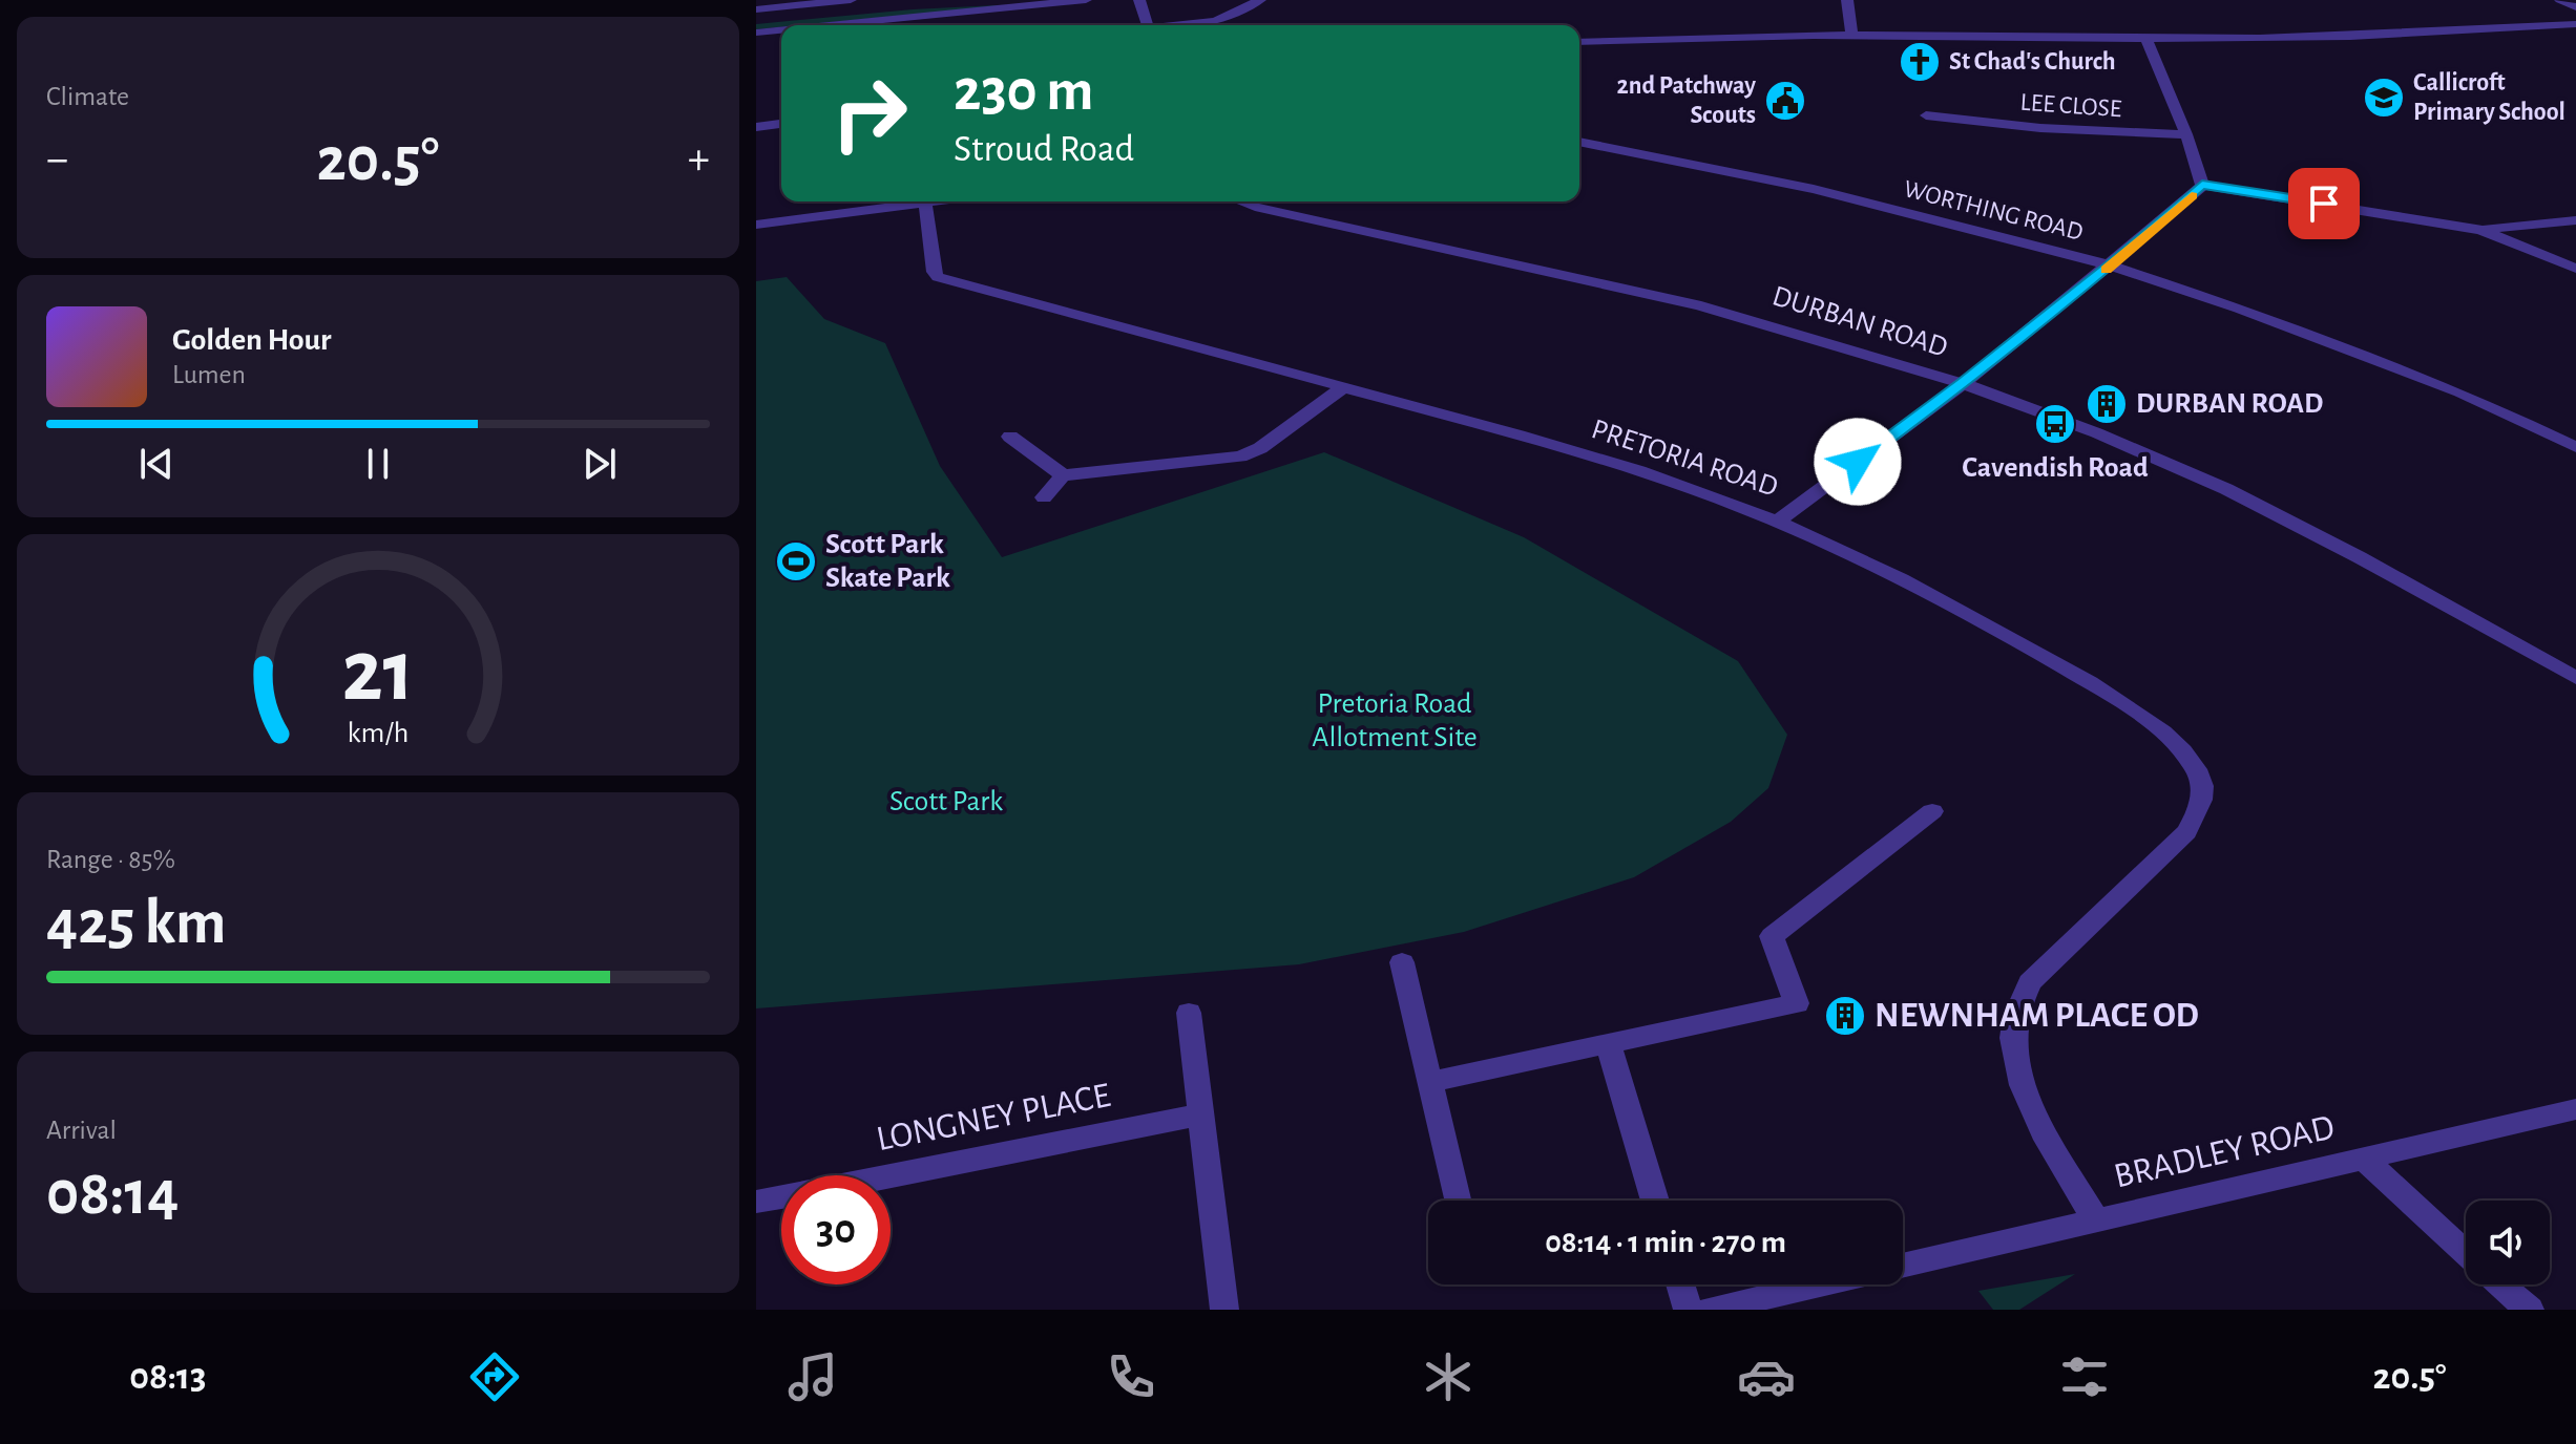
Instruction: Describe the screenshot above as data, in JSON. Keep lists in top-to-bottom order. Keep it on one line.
{"streets":{"street":["LEE CLOSE","WORTHING ROAD","DURBAN ROAD","PRETORIA ROAD","LONGNEY PLACE","BRADLEY ROAD"]},"crossings":[["PRETORIA ROAD","BRADLEY ROAD"]],"parks":["Pretoria Road Allotment Site","Scott Park"],"places":{"church":["St Chad's Church"],"school or university":["Callicroft Primary School"],"public building":["2nd Patchway Scouts"],"building":["DURBAN ROAD","NEWNHAM PLACE OD"],"bus stop":["Cavendish Road"],"sports":["Scott Park Skate Park"]},"page":{"tile":["Climate",["Range · 85%","425 km"],["Arrival","08:14"]],"turn":["230 m","Stroud Road"],"heat":["−","20.5°","+"],"song":["Golden Hour","Lumen"],"limit":"30","trip":"08:14 · 1 min · 270 m","tabs":["08:13","20.5°"],"gauge":["21","km/h"]}}
